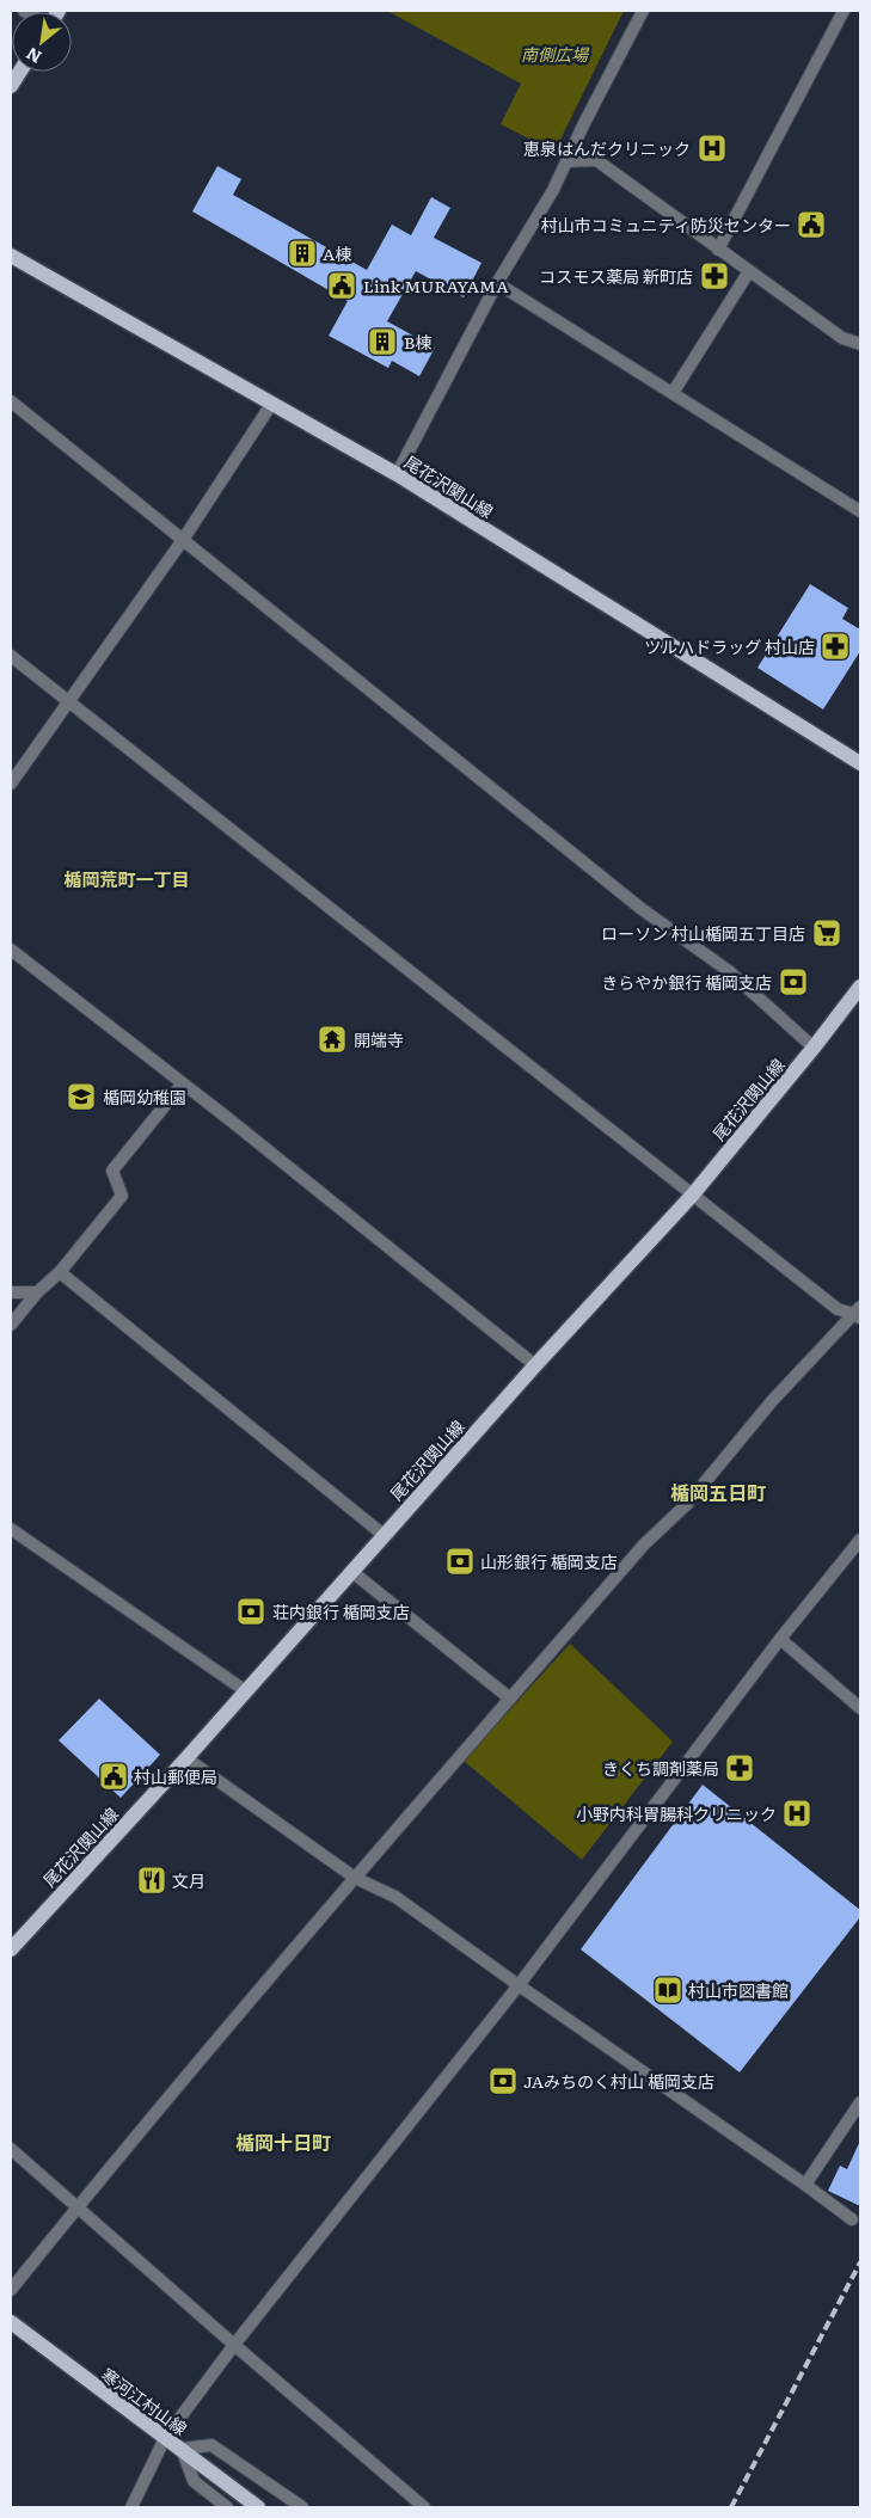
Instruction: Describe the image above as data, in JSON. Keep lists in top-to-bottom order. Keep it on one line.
{"streets":{"main road":["尾花沢関山線","寒河江村山線"]},"districts":["楯岡荒町一丁目","楯岡五日町","楯岡十日町"],"parks":["南側広場"],"places":{"hospital":["恵泉はんだクリニック","小野内科胃腸科クリニック"],"public building":["村山市コミュニティ防災センター","Link MURAYAMA","村山郵便局"],"building":["A棟","B棟"],"pharmacy":["コスモス薬局 新町店","ツルハドラッグ 村山店","きくち調剤薬局"],"supermarket":["ローソン 村山楯岡五丁目店"],"bank":["きらやか銀行 楯岡支店","山形銀行 楯岡支店","荘内銀行 楯岡支店","JAみちのく村山 楯岡支店"],"temple":["開端寺"],"school or university":["楯岡幼稚園"],"restaurant":["文月"],"library":["村山市図書館"]},"north":"bottom left"}
